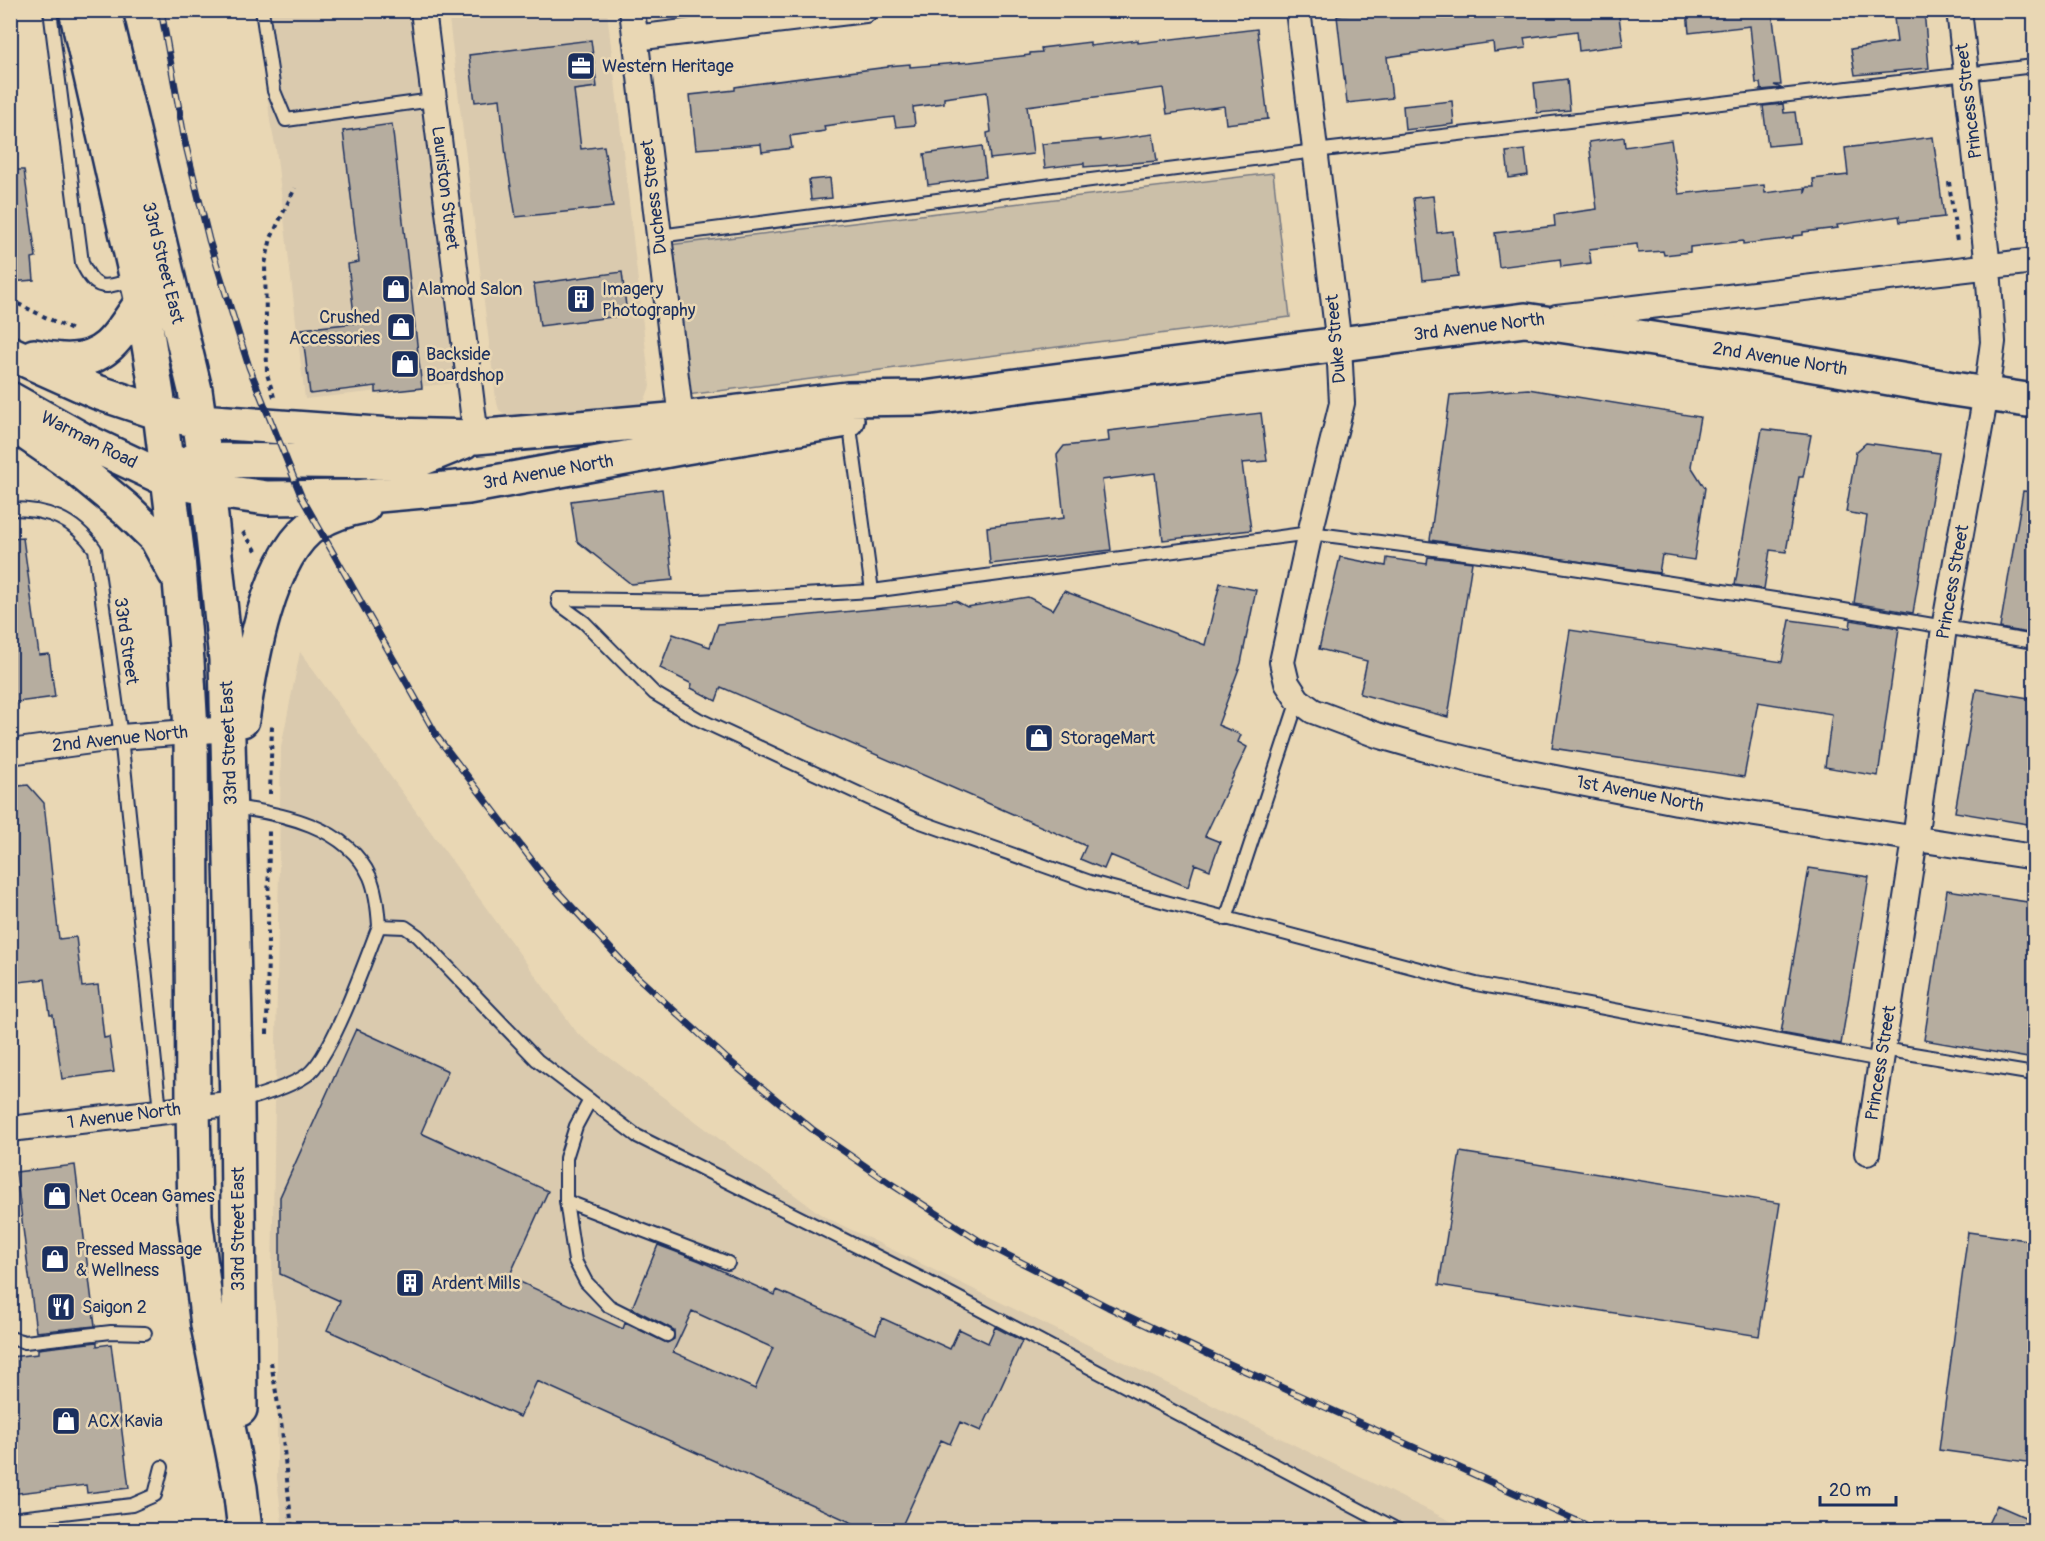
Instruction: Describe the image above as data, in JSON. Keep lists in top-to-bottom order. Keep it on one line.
{"streets":{"main road":["33rd Street East","3rd Avenue North","2nd Avenue North","Warman Road"],"street":["Princess Street","Lauriston Street","Duchess Street","Duke Street","1st Avenue North","1 Avenue North"],"lane":["33rd Street"]},"crossings":[["Princess Street","3rd Avenue North"],["Princess Street","2nd Avenue North"],["Princess Street","1st Avenue North"],["Lauriston Street","3rd Avenue North"],["Duchess Street","3rd Avenue North"],["33rd Street East","3rd Avenue North"],["33rd Street East","2nd Avenue North"],["33rd Street East","Warman Road"],["33rd Street East","1 Avenue North"],["3rd Avenue North","Duke Street"],["3rd Avenue North","2nd Avenue North"],["3rd Avenue North","Warman Road"],["Duke Street","1st Avenue North"],["2nd Avenue North","33rd Street"]],"places":{"office":["Western Heritage"],"shop":["Alamod Salon","Crushed Accessories","Backside Boardshop","StorageMart","Net Ocean Games","Pressed Massage & Wellness","ACX Kavia"],"building":["Imagery Photography","Ardent Mills"],"restaurant":["Saigon 2"]},"scale_bar":"20 m"}
